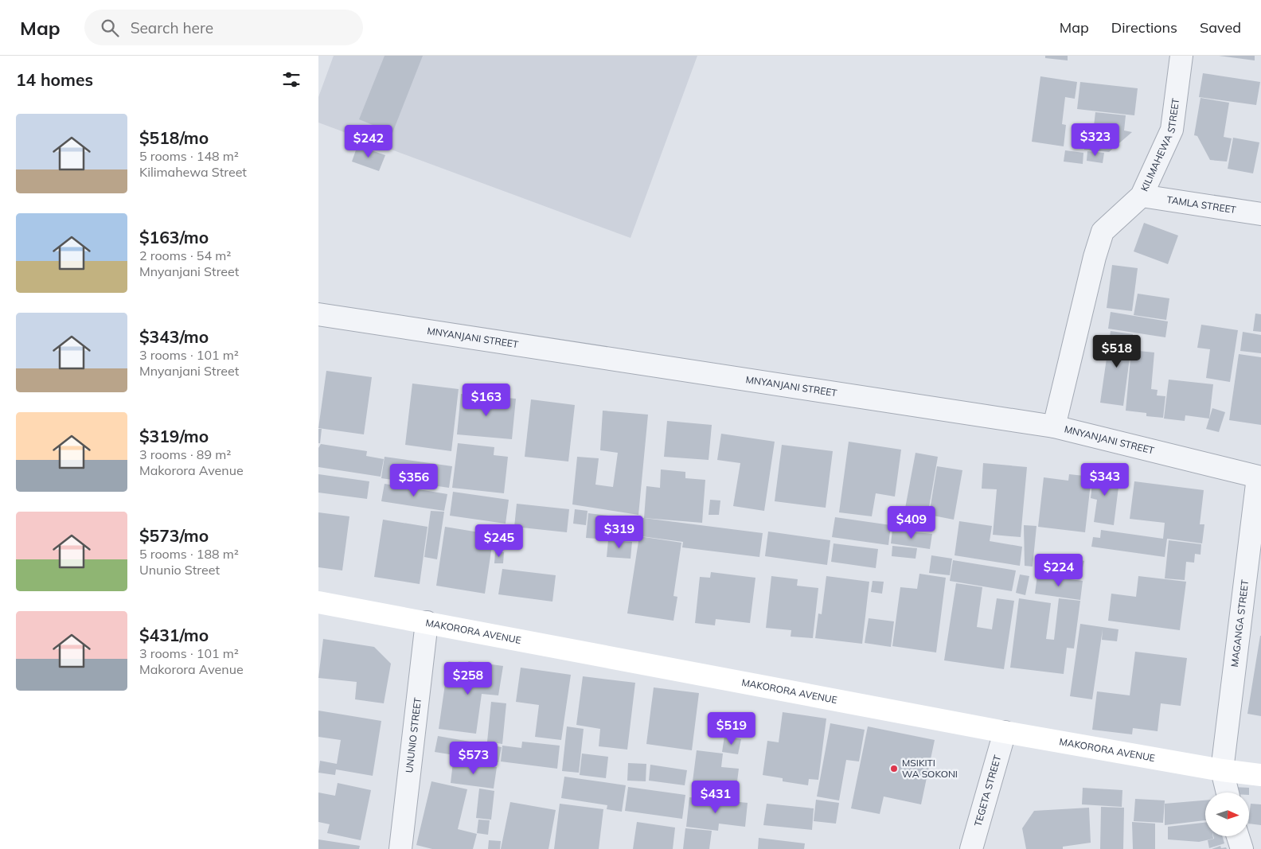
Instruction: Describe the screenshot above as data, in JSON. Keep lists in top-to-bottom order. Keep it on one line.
{"streets":{"street":["KILIMAHEWA STREET","TAMLA STREET","MNYANJANI STREET","MAGANGA STREET","MAKORORA AVENUE","UNUNIO STREET","TEGETA STREET"]},"crossings":[["KILIMAHEWA STREET","TAMLA STREET"],["KILIMAHEWA STREET","MNYANJANI STREET"],["MNYANJANI STREET","MAGANGA STREET"],["MAGANGA STREET","MAKORORA AVENUE"],["MAKORORA AVENUE","UNUNIO STREET"],["MAKORORA AVENUE","TEGETA STREET"]],"places":["MSIKITI WA SOKONI"],"north":"right","page":{"header":"Map","search":"Search here","nav":["Map","Directions","Saved"],"heading":"14 homes","list":[{"name":"$518/mo","note":"5 rooms · 148 m² · Kilimahewa Street"},{"name":"$163/mo","note":"2 rooms · 54 m² · Mnyanjani Street"},{"name":"$343/mo","note":"3 rooms · 101 m² · Mnyanjani Street"},{"name":"$319/mo","note":"3 rooms · 89 m² · Makorora Avenue"},{"name":"$573/mo","note":"5 rooms · 188 m² · Ununio Street"},{"name":"$431/mo","note":"3 rooms · 101 m² · Makorora Avenue"}],"price":["$323","$242","$518","$163","$343","$356","$409","$319","$245","$224","$258","$519","$573","$431"]}}
